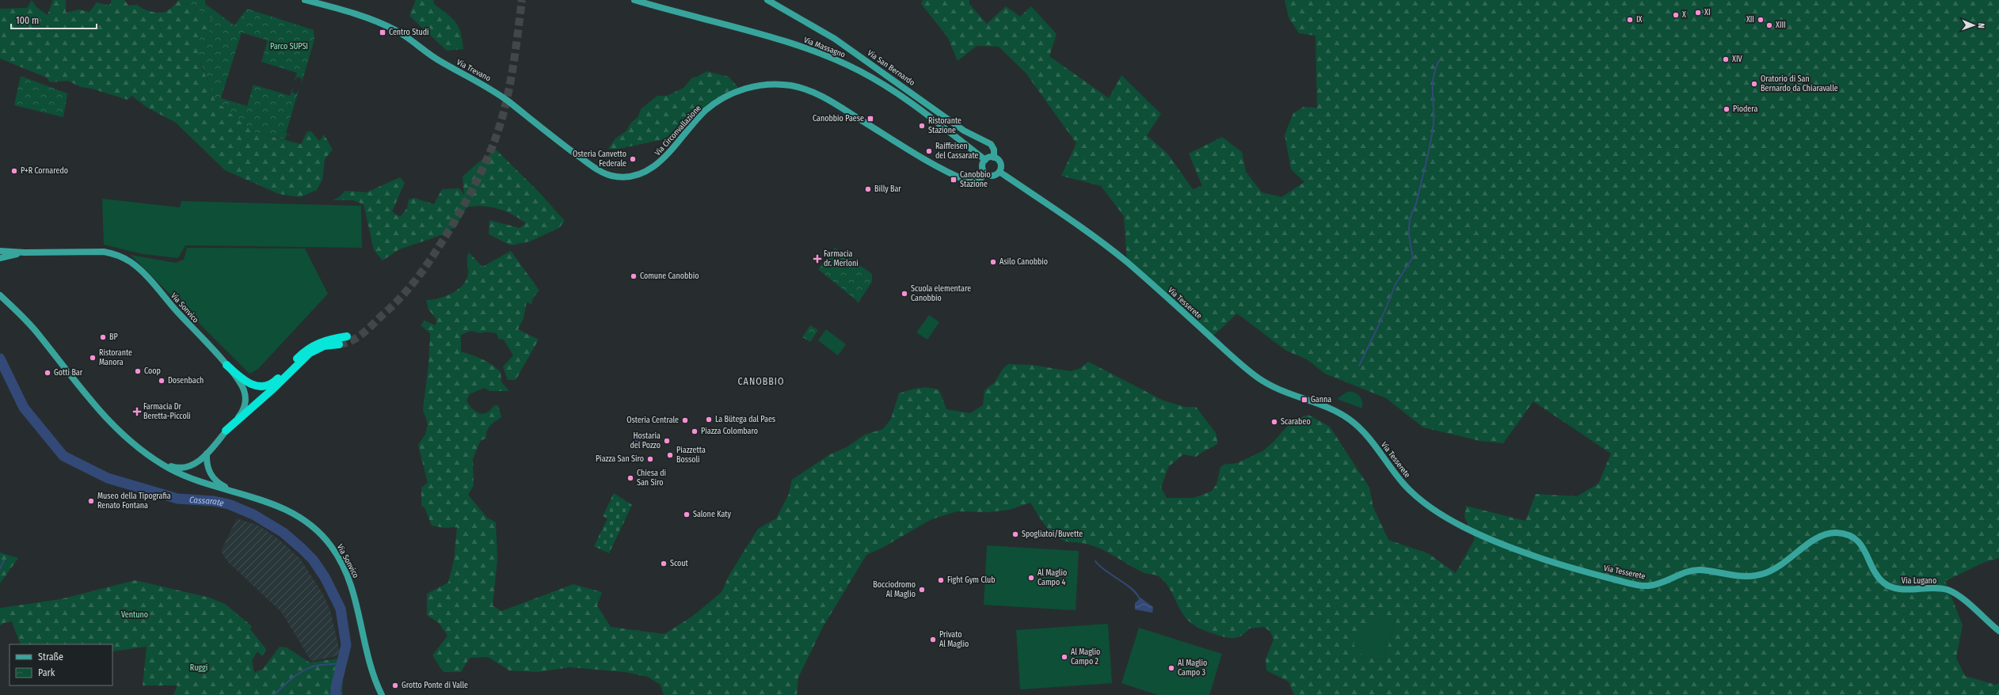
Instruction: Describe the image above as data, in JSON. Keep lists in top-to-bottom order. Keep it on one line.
{"streets":{"main road":["Via Massagno","Via San Bernardo","Via Trevano","Via Circonvallazione","Via Tesserete","Via Sonvico","Via Lugano"]},"crossings":[["Via Massagno","Via San Bernardo"],["Via Massagno","Via Circonvallazione"],["Via Massagno","Via Tesserete"],["Via San Bernardo","Via Circonvallazione"],["Via San Bernardo","Via Tesserete"],["Via Trevano","Via Circonvallazione"],["Via Circonvallazione","Via Tesserete"],["Via Tesserete","Via Lugano"]],"districts":["CANOBBIO"],"water":["Cassarate"],"parks":["Parco SUPSI","Ventuno","Ruggi"],"places":{"other":["XI","X","IX","XII","XIII","XIV","Oratorio di San Bernardo da Chiaravalle","Piodera","Ristorante Stazione","Raiffeisen del Cassarate","Osteria Canvetto Federale","P+R Cornaredo","Billy Bar","Asilo Canobbio","Comune Canobbio","Scuola elementare Canobbio","BP","Ristorante Manora","Coop","Gotti Bar","Dosenbach","La Bütega dal Paes","Osteria Centrale","Scarabeo","Piazza Colombaro","Hostaria del Pozzo","Piazzetta Bossoli","Piazza San Siro","Chiesa di San Siro","Museo della Tipografia Renato Fontana","Salone Katy","Spogliatoi/Buvette","Scout","Al Maglio Campo 4","Fight Gym Club","Bocciodromo Al Maglio","Privato Al Maglio","Al Maglio Campo 2","Al Maglio Campo 3","Grotto Ponte di Valle"],"transit":["Centro Studi","Canobbio Paese","Canobbio Stazione","Ganna"],"health":["Farmacia dr. Merloni","Farmacia Dr Beretta-Piccoli"]},"legend":["Straße","Park"],"scale_bar":"100 m","north":"right"}
